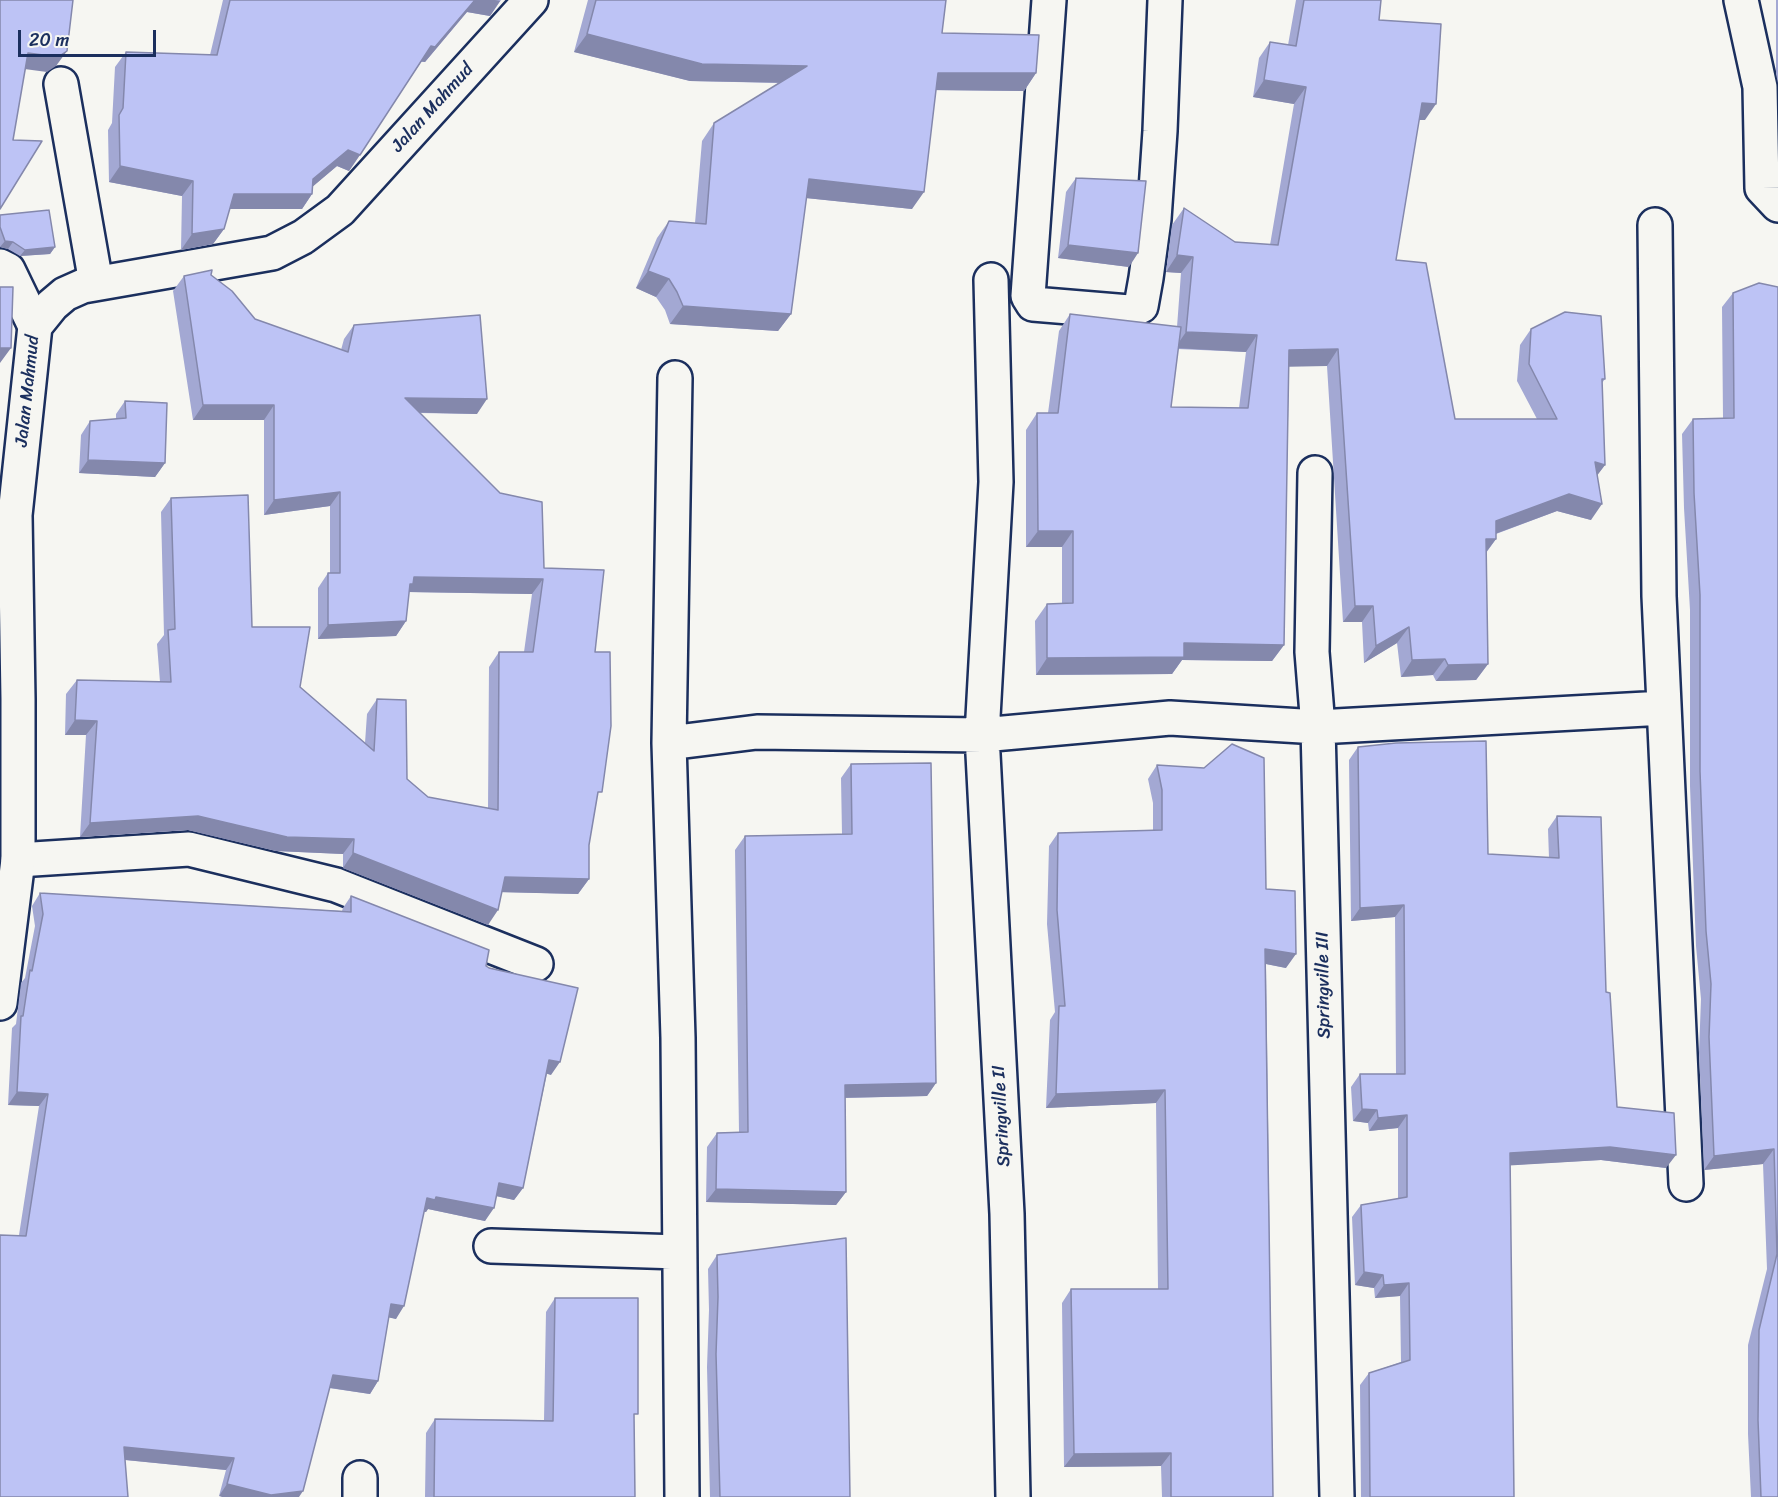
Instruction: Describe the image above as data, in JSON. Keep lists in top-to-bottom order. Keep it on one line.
{"streets":{"street":["Jalan Mahmud","Springville III","Springville II"]},"scale_bar":"20 m"}
